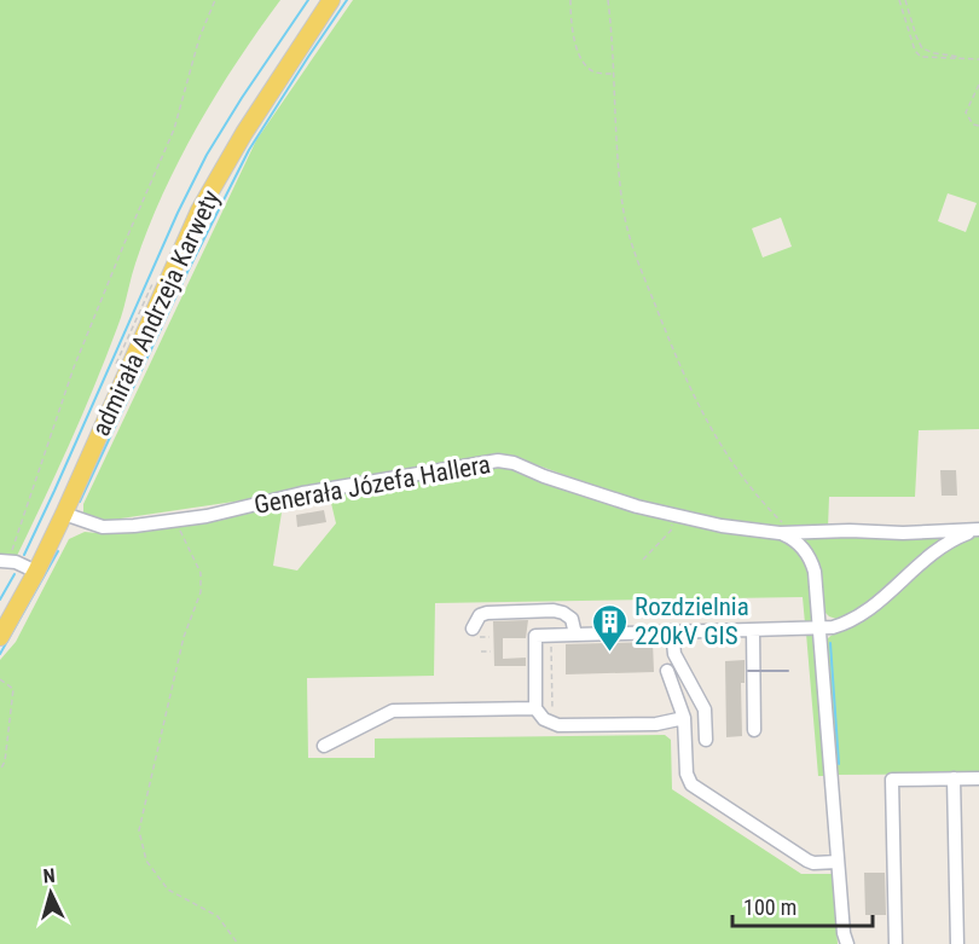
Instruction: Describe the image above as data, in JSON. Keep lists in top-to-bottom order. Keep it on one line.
{"streets":{"main road":["admirała Andrzeja Karwety"],"street":["Generała Józefa Hallera"]},"crossings":[["admirała Andrzeja Karwety","Generała Józefa Hallera"]],"places":{"building":["Rozdzielnia 220kV GIS"]},"scale_bar":"100 m","north":"top"}
